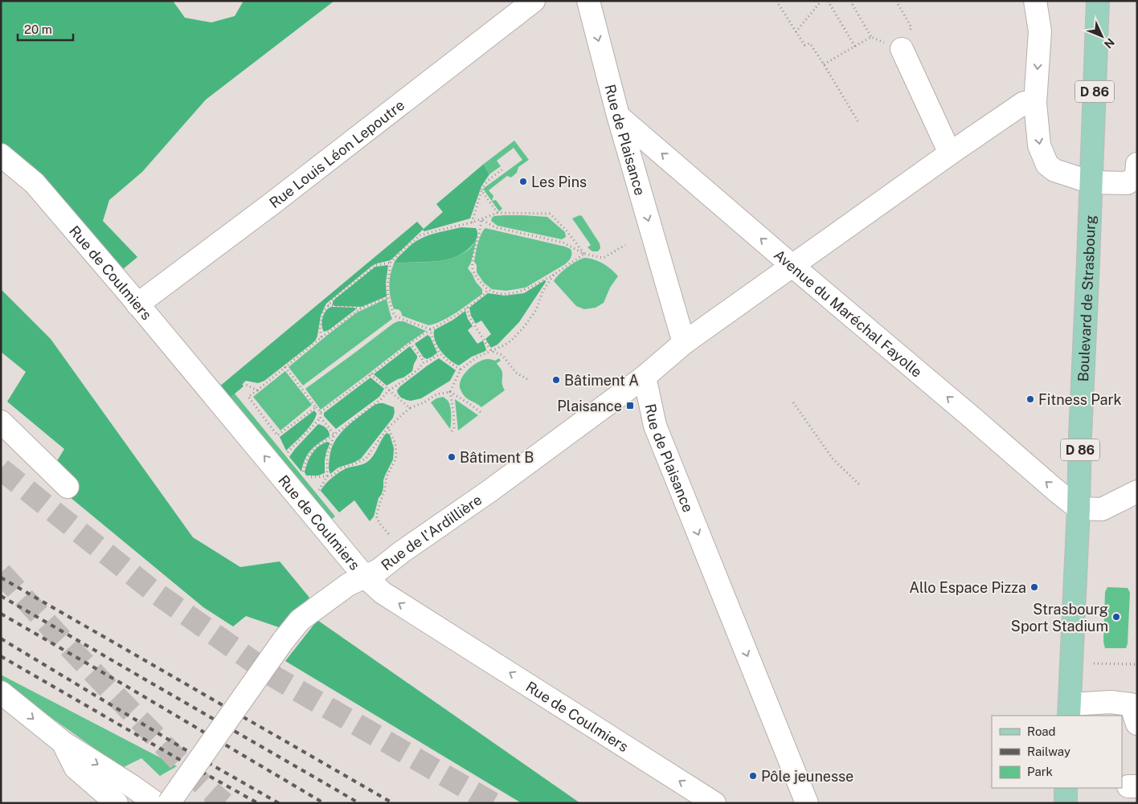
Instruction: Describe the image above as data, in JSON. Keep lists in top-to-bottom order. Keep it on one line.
{"streets":{"main road":["D 86","Boulevard de Strasbourg"],"street":["Rue de Plaisance","Rue Louis Léon Lepoutre","Rue de Coulmiers","Avenue du Maréchal Fayolle","Rue de l'Ardillière"]},"crossings":[["Rue de Plaisance","Avenue du Maréchal Fayolle"],["Rue de Plaisance","Rue de l'Ardillière"],["Rue Louis Léon Lepoutre","Rue de Coulmiers"],["Rue de Coulmiers","Rue de l'Ardillière"],["Boulevard de Strasbourg","Avenue du Maréchal Fayolle"]],"one_way":["Rue de Plaisance","Rue de Coulmiers","Avenue du Maréchal Fayolle"],"places":{"other":["Les Pins","Bâtiment A","Fitness Park","Bâtiment B","Allo Espace Pizza","Strasbourg Sport Stadium","Pôle jeunesse"],"transit":["Plaisance"]},"legend":["Road","Railway","Park"],"scale_bar":"20 m","north":"bottom right"}
